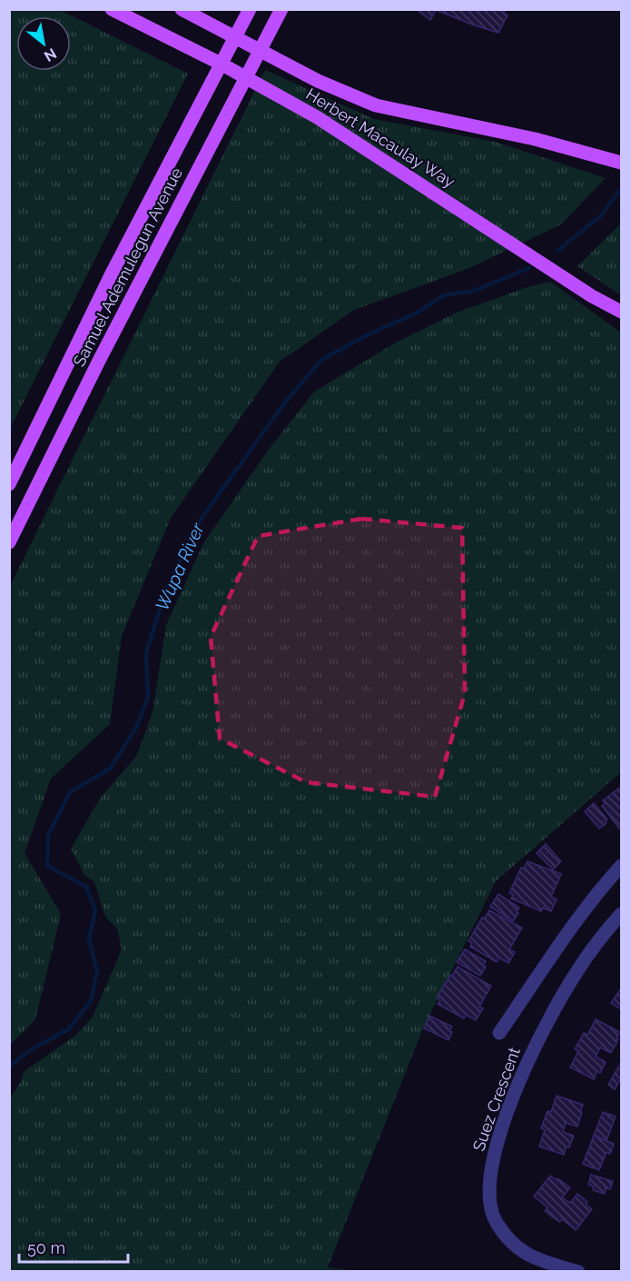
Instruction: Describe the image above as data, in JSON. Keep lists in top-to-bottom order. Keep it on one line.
{"streets":{"main road":["Herbert Macaulay Way","Samuel Ademulegun Avenue"],"street":["Suez Crescent"]},"crossings":[["Herbert Macaulay Way","Samuel Ademulegun Avenue"]],"water":["Wupa River"],"scale_bar":"50 m","north":"bottom right"}
